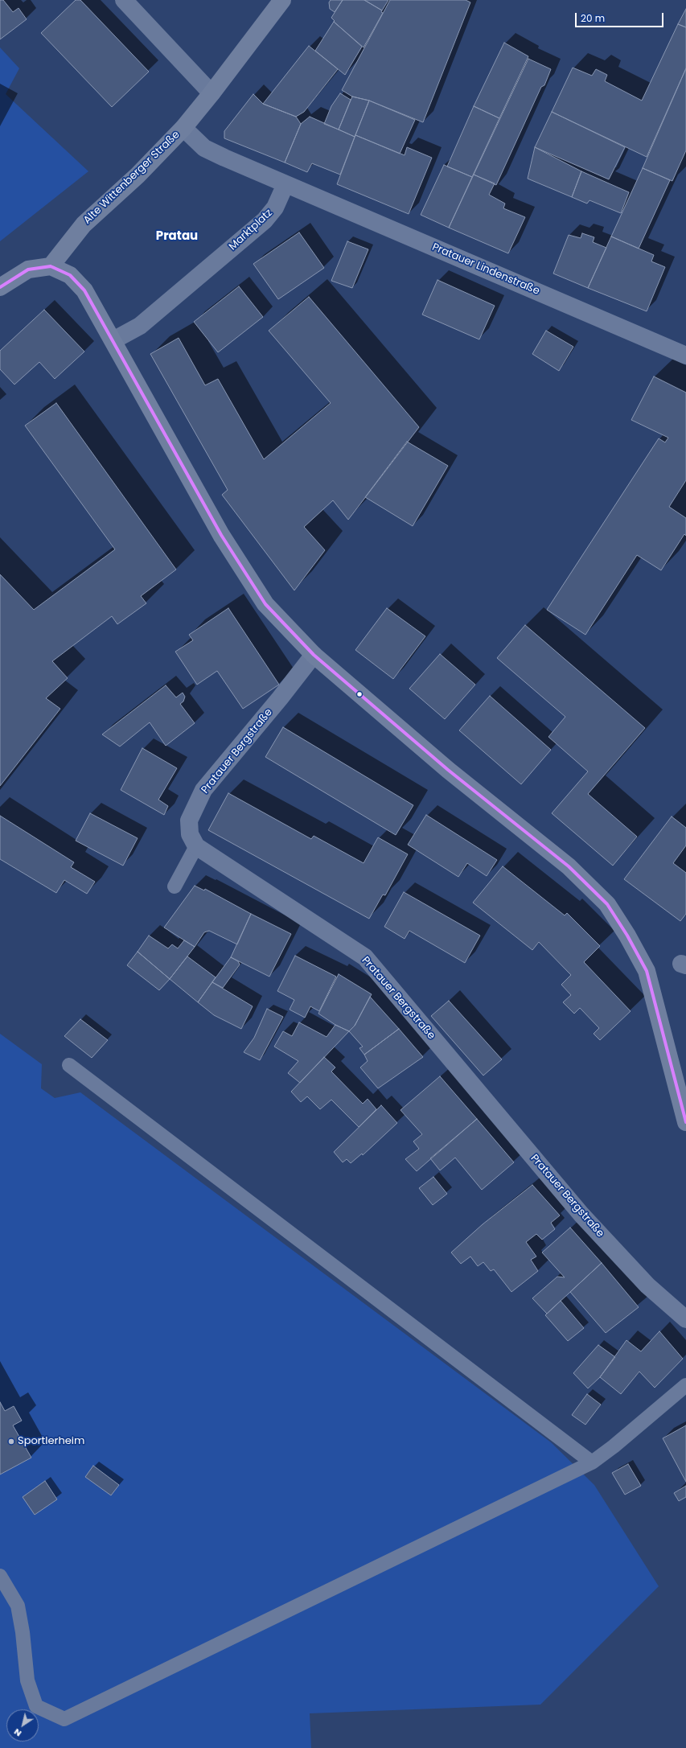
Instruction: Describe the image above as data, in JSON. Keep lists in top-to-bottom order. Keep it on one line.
{"streets":{"street":["Alte Wittenberger Straße","Marktplatz","Pratauer Lindenstraße","Pratauer Bergstraße"]},"crossings":[["Marktplatz","Pratauer Lindenstraße"]],"districts":["Pratau"],"places":["Sportlerheim"],"scale_bar":"20 m","north":"bottom left"}
